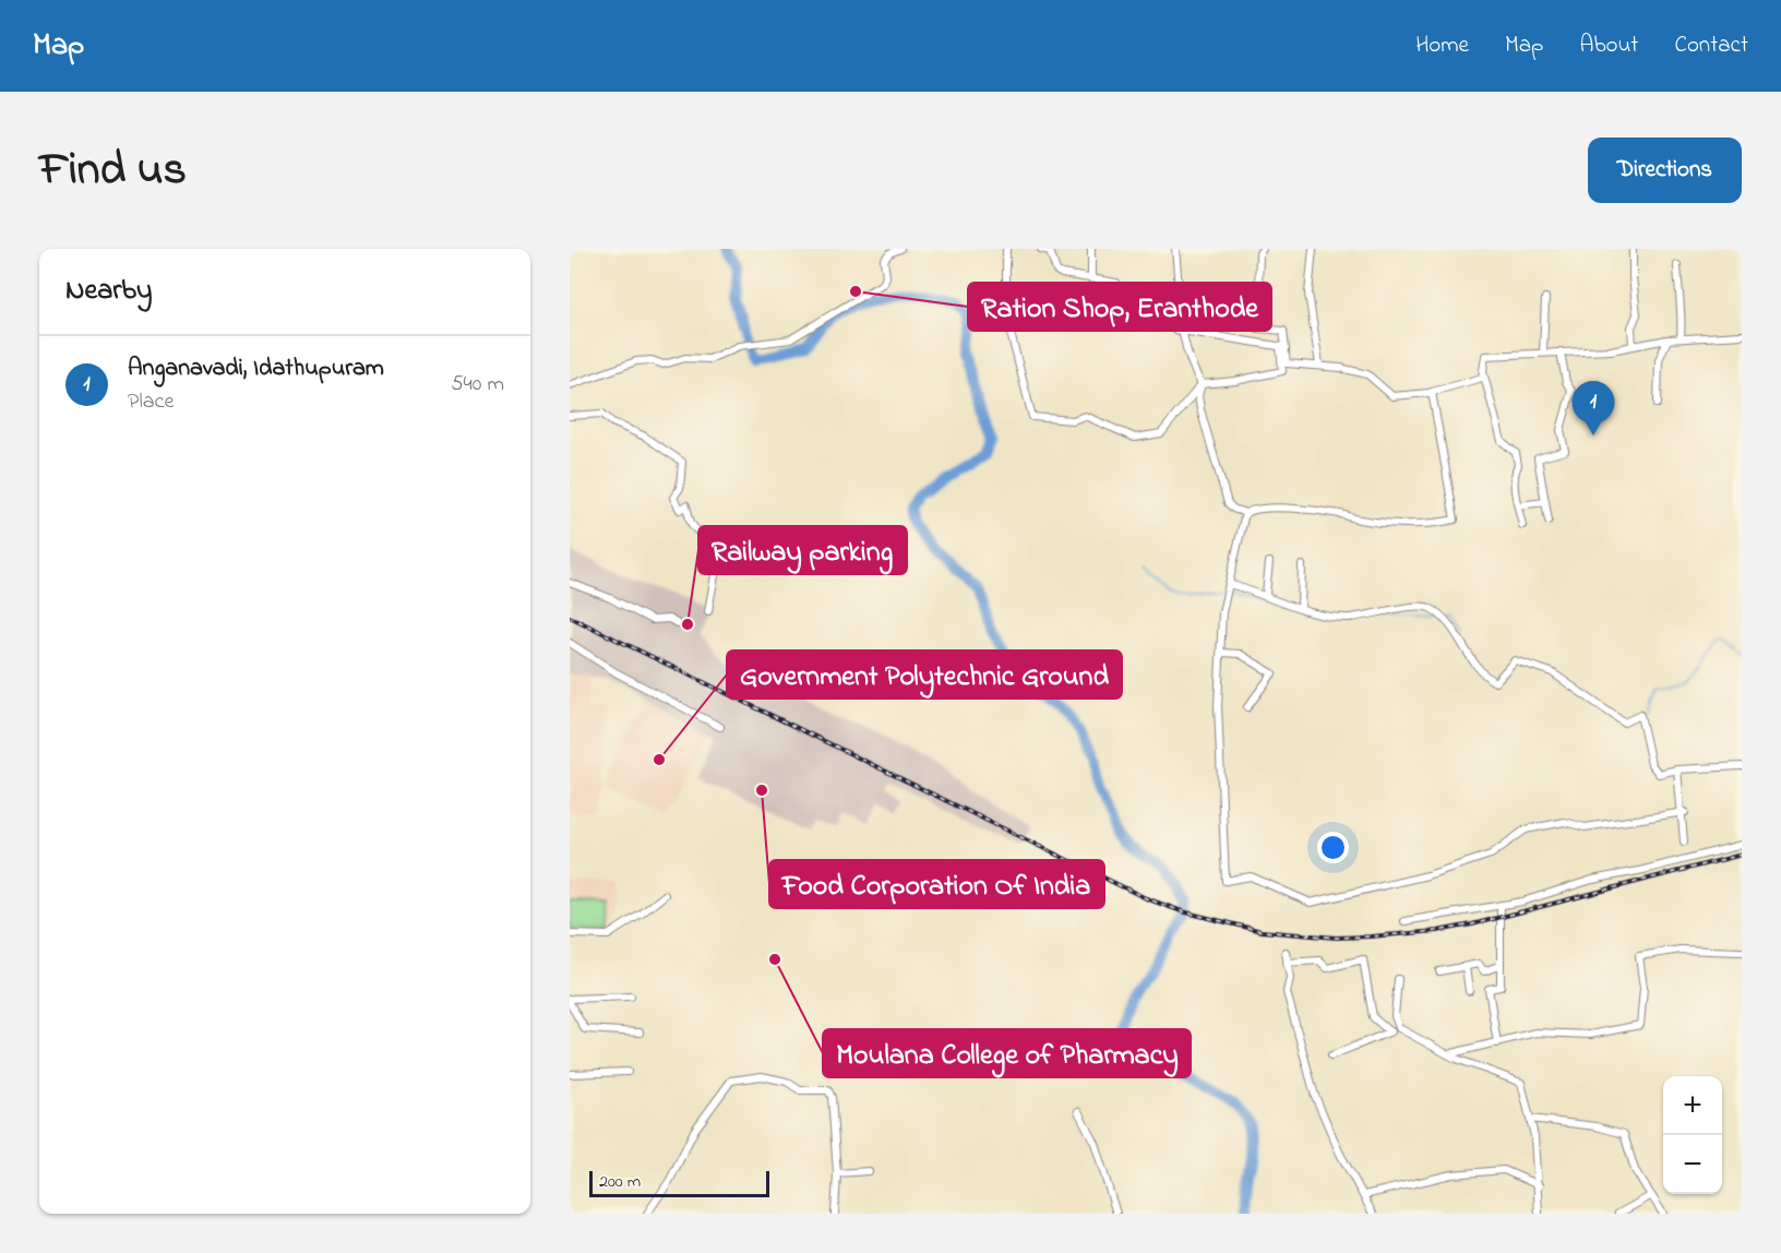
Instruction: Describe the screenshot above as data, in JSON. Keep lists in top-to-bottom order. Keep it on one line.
{"places":["Ration Shop, Eranthode","Railway parking","Government Polytechnic Ground","Food Corporation Of India","Moulana College of Pharmacy"],"scale_bar":"200 m","page":{"header":"Map","nav":["Home","Map","About","Contact"],"title":"Find us","buttons":"Directions","heading":"Nearby","list":[{"mark":"1","name":"Anganavadi, Idathupuram","note":"Place","value":"540 m"}],"pins":"1","map_buttons":["+","−"],"scale":"200 m"}}
